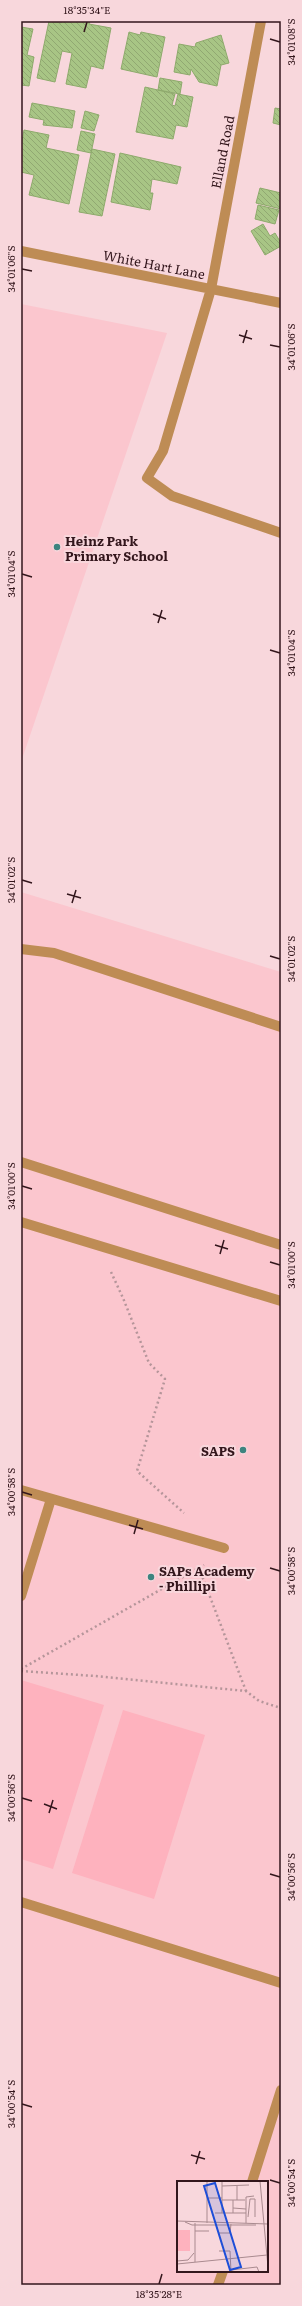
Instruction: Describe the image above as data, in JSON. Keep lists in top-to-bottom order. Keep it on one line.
{"streets":{"street":["Elland Road","White Hart Lane"]},"crossings":[["Elland Road","White Hart Lane"]],"places":["Heinz Park Primary School","SAPS","SAPs Academy - Phillipi"],"coordinates":["18°35'34\"E","34°01'08\"S","34°01'06\"S","34°01'04\"S","34°01'02\"S","34°01'00\"S","34°00'58\"S","34°00'56\"S","34°00'54\"S","18°35'28\"E"]}
